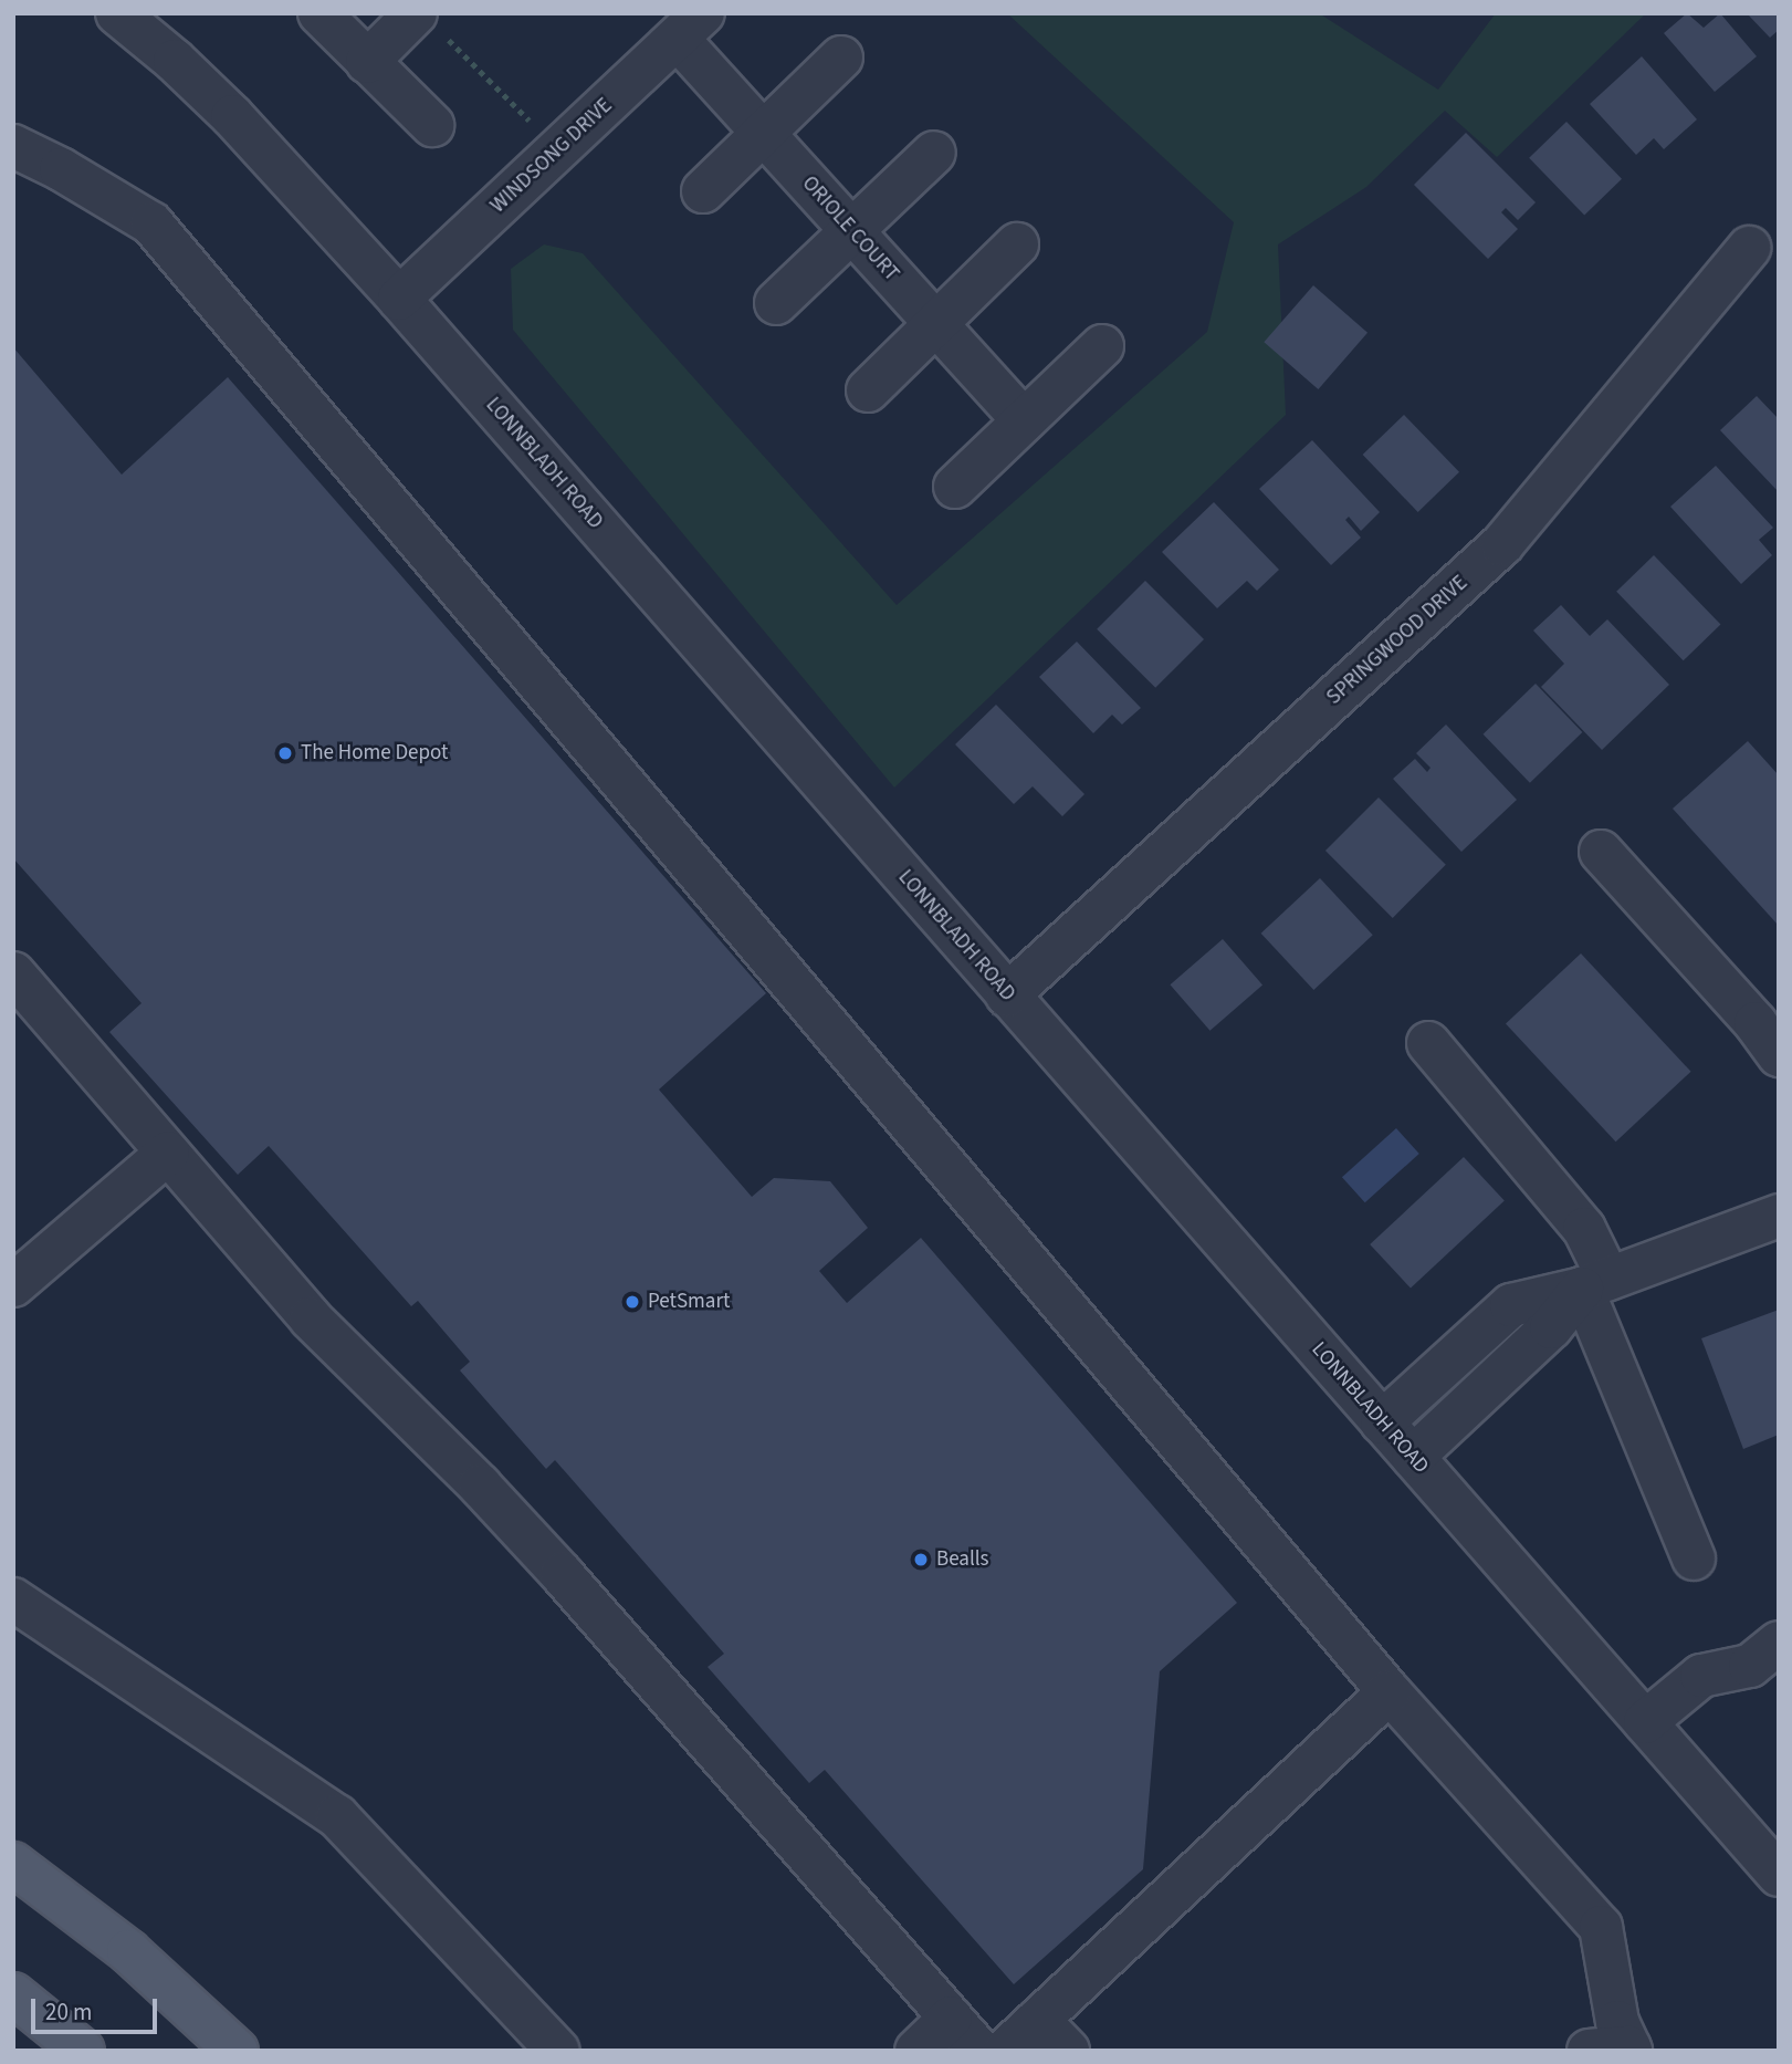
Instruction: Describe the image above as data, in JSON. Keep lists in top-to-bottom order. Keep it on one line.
{"streets":{"street":["WINDSONG DRIVE","ORIOLE COURT","LONNBLADH ROAD","SPRINGWOOD DRIVE"]},"crossings":[["WINDSONG DRIVE","ORIOLE COURT"],["WINDSONG DRIVE","LONNBLADH ROAD"],["LONNBLADH ROAD","SPRINGWOOD DRIVE"]],"places":["The Home Depot","PetSmart","Bealls"],"scale_bar":"20 m"}
